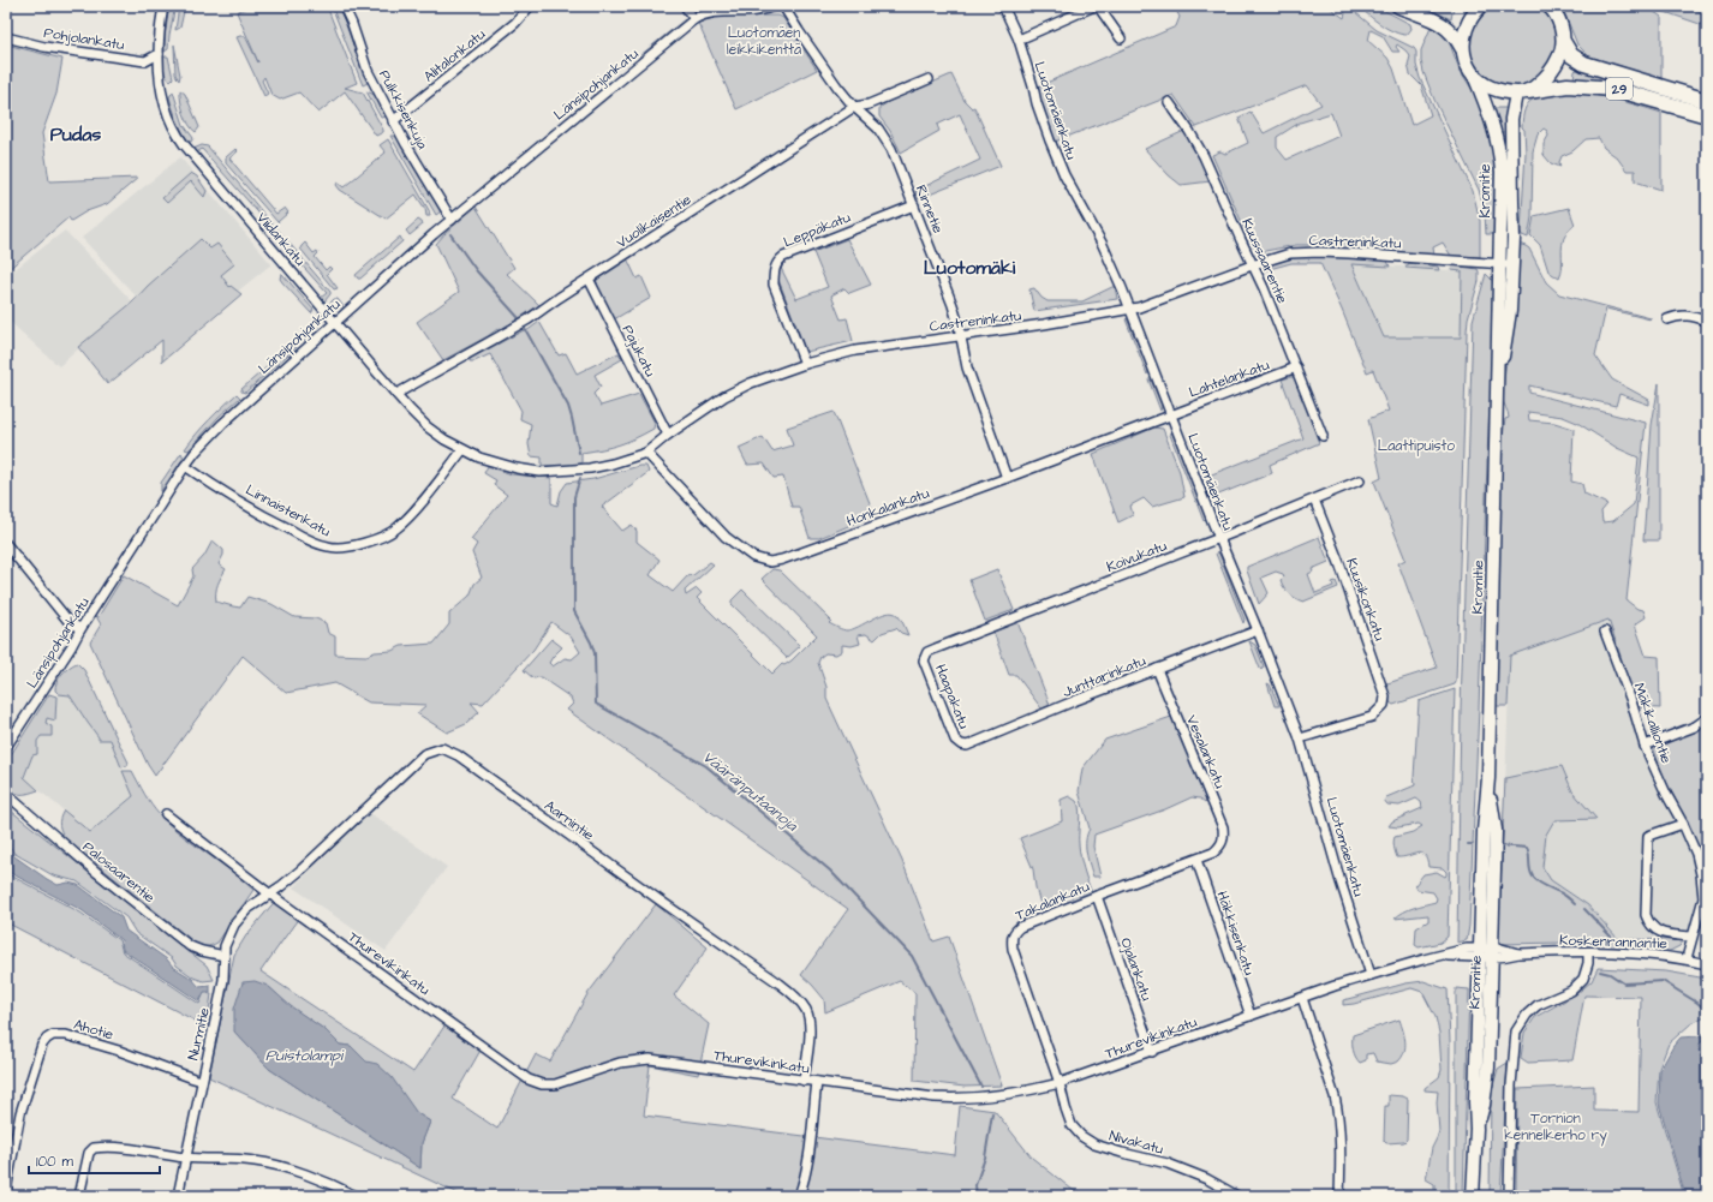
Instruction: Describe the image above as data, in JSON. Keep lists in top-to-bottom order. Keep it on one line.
{"streets":{"highway":["29"],"main road":["Kromitie"],"street":["Pohjolankatu","Alitalonkatu","Länsipohjankatu","Pulkkisenkuja","Luotomäenkatu","Rinnetie","Vuolikaisentie","Leppäkatu","Viidankatu","Castreninkatu","Kuussaarentie","Pajukatu","Lahtelankatu","Honkalankatu","Linnaistenkatu","Koivukatu","Kuusikonkatu","Junttarinkatu","Haapakatu","Mäkikalliontie","Vesalankatu","Aarnintie","Palosaarentie","Takalankatu","Häkkisenkatu","Koskenrannantie","Thurevikinkatu","Ojalankatu","Ahotie","Nurmitie","Nivakatu"]},"crossings":[["Pohjolankatu","Viidankatu"],["Alitalonkatu","Pulkkisenkuja"],["Länsipohjankatu","Pulkkisenkuja"],["Länsipohjankatu","Viidankatu"],["Länsipohjankatu","Linnaistenkatu"],["29","Kromitie"],["Luotomäenkatu","Castreninkatu"],["Luotomäenkatu","Lahtelankatu"],["Luotomäenkatu","Honkalankatu"],["Luotomäenkatu","Koivukatu"],["Luotomäenkatu","Kuusikonkatu"],["Luotomäenkatu","Junttarinkatu"],["Luotomäenkatu","Thurevikinkatu"],["Kromitie","Castreninkatu"],["Kromitie","Koskenrannantie"],["Kromitie","Thurevikinkatu"],["Rinnetie","Vuolikaisentie"],["Rinnetie","Leppäkatu"],["Rinnetie","Castreninkatu"],["Rinnetie","Honkalankatu"],["Vuolikaisentie","Viidankatu"],["Vuolikaisentie","Pajukatu"],["Leppäkatu","Castreninkatu"],["Viidankatu","Castreninkatu"],["Viidankatu","Linnaistenkatu"],["Castreninkatu","Kuussaarentie"],["Castreninkatu","Pajukatu"],["Castreninkatu","Honkalankatu"],["Castreninkatu","Linnaistenkatu"],["Kuussaarentie","Lahtelankatu"],["Lahtelankatu","Honkalankatu"],["Koivukatu","Kuusikonkatu"],["Koivukatu","Haapakatu"],["Junttarinkatu","Haapakatu"],["Junttarinkatu","Vesalankatu"],["Mäkikalliontie","Koskenrannantie"],["Vesalankatu","Takalankatu"],["Aarnintie","Thurevikinkatu"],["Aarnintie","Nurmitie"],["Palosaarentie","Nurmitie"],["Takalankatu","Häkkisenkatu"],["Takalankatu","Thurevikinkatu"],["Takalankatu","Ojalankatu"],["Takalankatu","Nivakatu"],["Häkkisenkatu","Thurevikinkatu"],["Koskenrannantie","Thurevikinkatu"],["Thurevikinkatu","Ojalankatu"],["Thurevikinkatu","Nurmitie"],["Thurevikinkatu","Nivakatu"],["Ahotie","Nurmitie"]],"districts":["Pudas","Luotomäki"],"water":["Vääränputaanoja","Puistolampi"],"parks":["Luotomäen leikkikenttä","Laattipuisto","Tornion kennelkerho ry"],"scale_bar":"100 m"}
